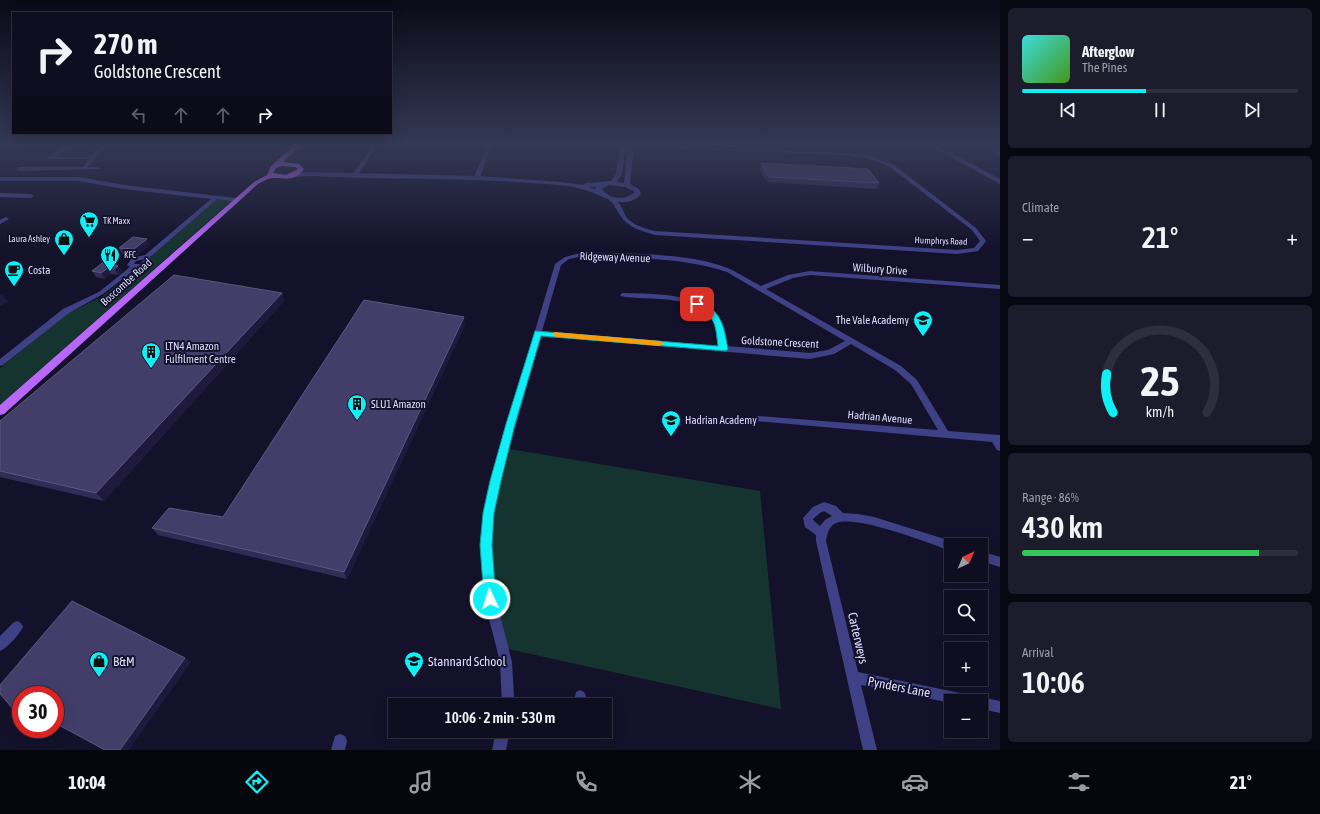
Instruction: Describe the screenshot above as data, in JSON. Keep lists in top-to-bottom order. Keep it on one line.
{"streets":{"main road":["Boscombe Road"],"street":["Humphrys Road","Ridgeway Avenue","Wilbury Drive","Goldstone Crescent","Hadrian Avenue","Carterweys","Pynders Lane"]},"crossings":[["Ridgeway Avenue","Wilbury Drive"],["Ridgeway Avenue","Goldstone Crescent"],["Ridgeway Avenue","Hadrian Avenue"],["Carterweys","Pynders Lane"]],"places":{"supermarket":["TK Maxx"],"shop":["Laura Ashley","B&M"],"restaurant":["KFC"],"cafe":["Costa"],"school or university":["The Vale Academy","Hadrian Academy","Stannard School"],"building":["LTN4 Amazon Fulfilment Centre","SLU1 Amazon"]},"north":"top right","page":{"turn":["270 m","Goldstone Crescent"],"song":["Afterglow","The Pines"],"tile":["Climate",["Range · 86%","430 km"],["Arrival","10:06"]],"heat":["−","21°","+"],"map_buttons":["+","−"],"limit":"30","trip":"10:06 · 2 min · 530 m","tabs":["10:04","21°"],"gauge":["25","km/h"]}}
